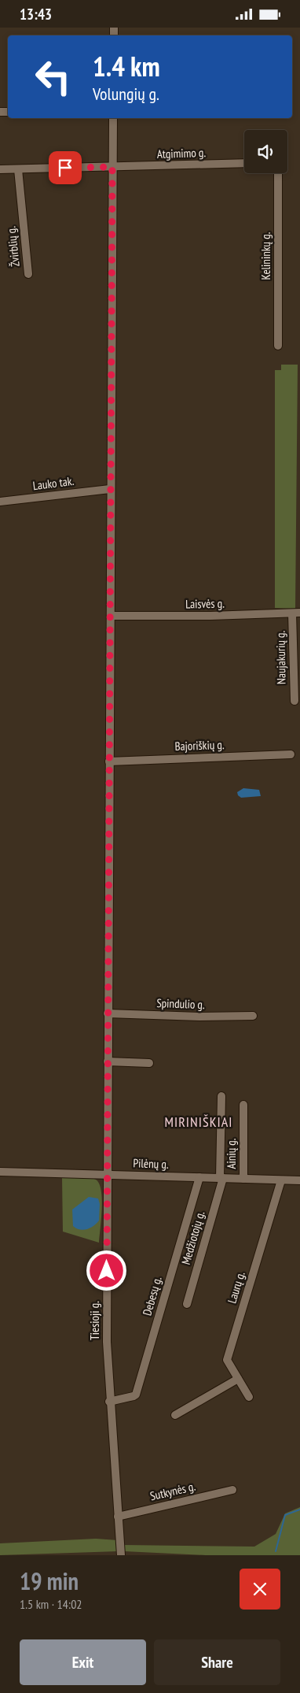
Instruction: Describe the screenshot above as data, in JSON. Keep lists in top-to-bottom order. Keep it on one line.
{"streets":{"street":["Atgimimo g.","Žvirblių g.","Kelininkų g.","Lauko tak.","Laisvės g.","Naujakurių g.","Bajoriškių g.","Spindulio g.","Ainių g.","Pilėnų g.","Medžiotojų g.","Laurų g.","Debesų g.","Tiesioji g.","Sutkynės g."]},"crossings":[["Atgimimo g.","Žvirblių g."],["Atgimimo g.","Tiesioji g."],["Lauko tak.","Tiesioji g."],["Laisvės g.","Naujakurių g."],["Laisvės g.","Tiesioji g."],["Bajoriškių g.","Tiesioji g."],["Spindulio g.","Tiesioji g."],["Ainių g.","Pilėnų g."],["Pilėnų g.","Medžiotojų g."],["Pilėnų g.","Laurų g."],["Pilėnų g.","Debesų g."],["Pilėnų g.","Tiesioji g."],["Debesų g.","Tiesioji g."],["Tiesioji g.","Sutkynės g."]],"districts":["MIRINIŠKIAI"],"page":{"status":"13:43","turn":["1.4 km","Volungių g."],"heading":["19 min","1.5 km · 14:02"],"buttons":["Exit","Share"]}}
